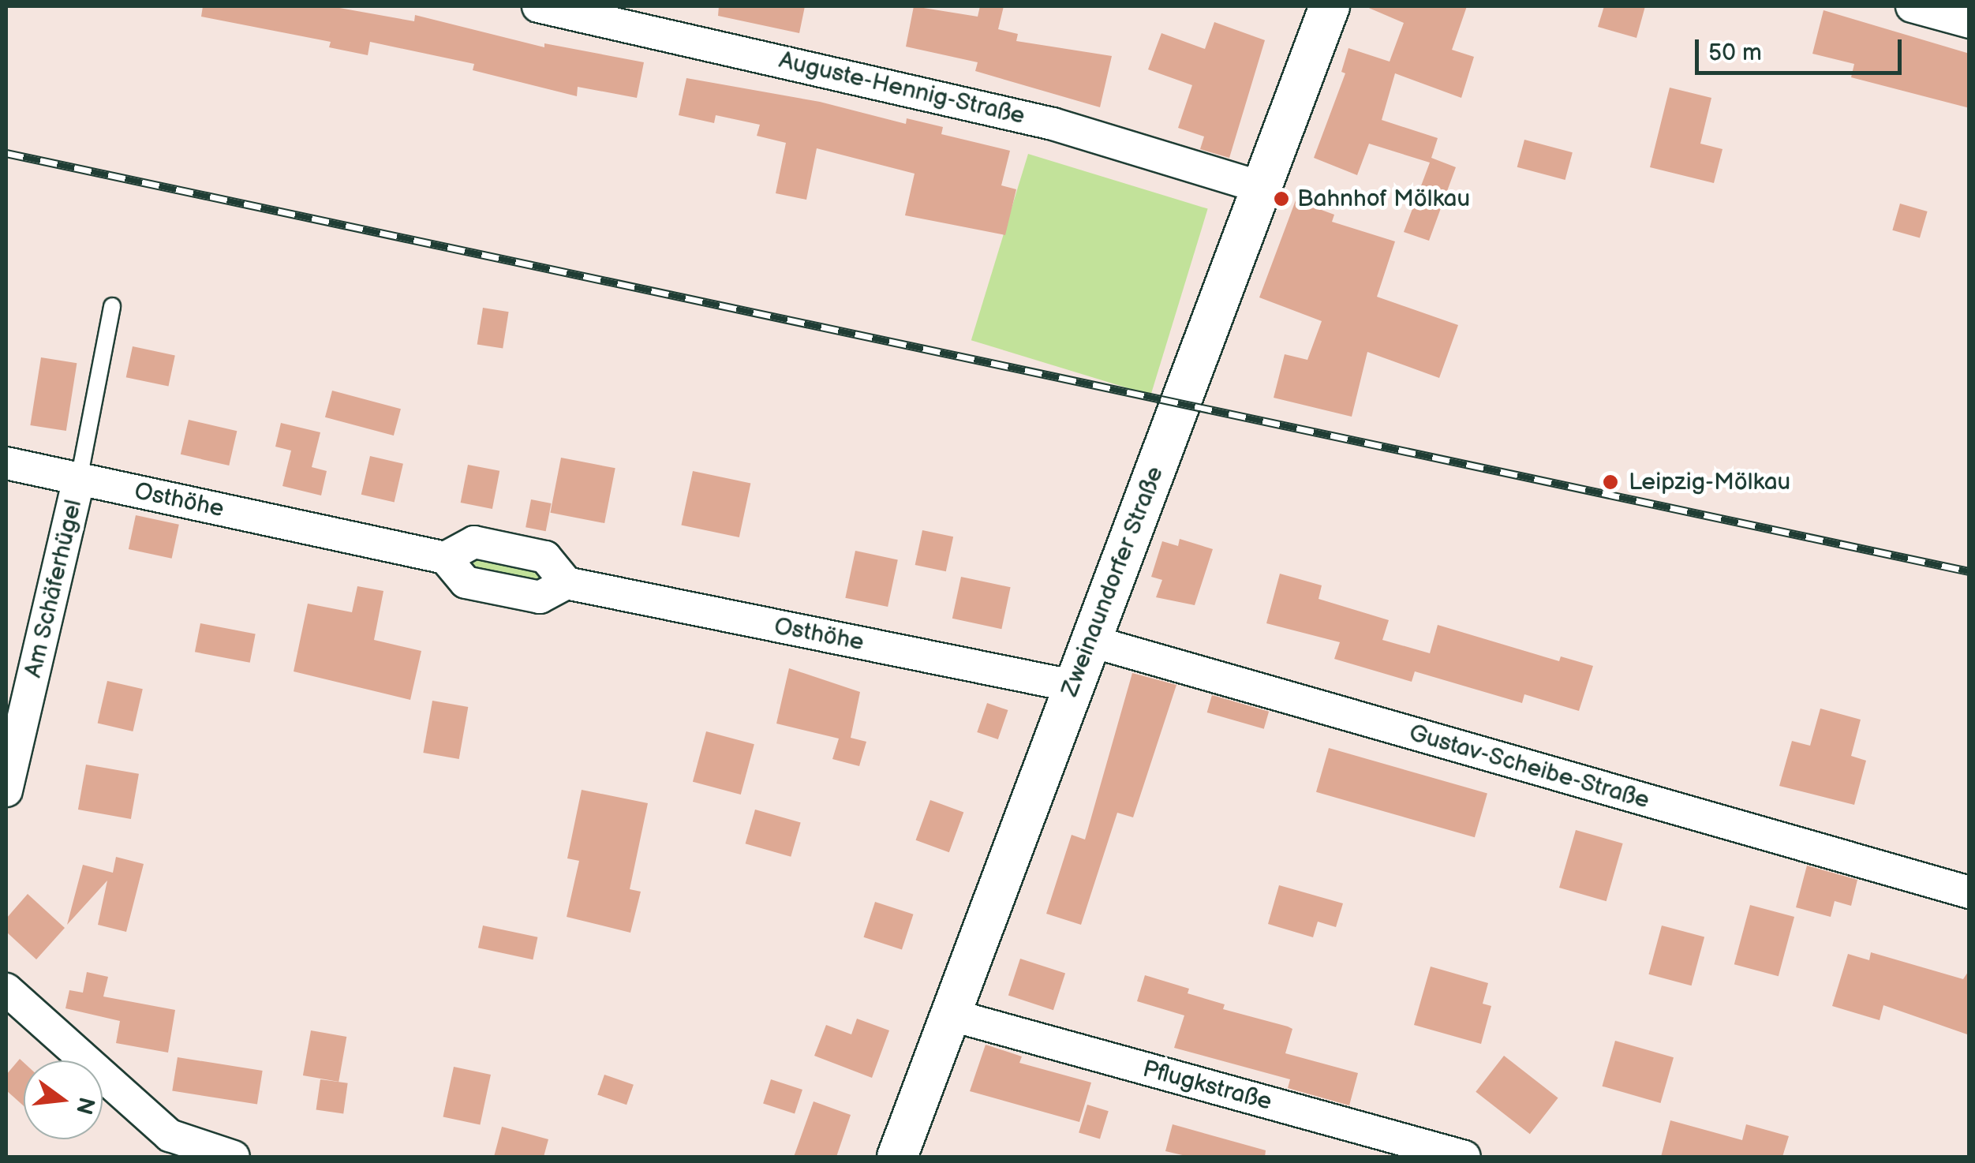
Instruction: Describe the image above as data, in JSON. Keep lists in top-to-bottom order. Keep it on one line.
{"streets":{"street":["Auguste-Hennig-Straße","Osthöhe","Zweinaundorfer Straße","Am Schäferhügel","Gustav-Scheibe-Straße","Pflugkstraße"]},"crossings":[["Auguste-Hennig-Straße","Zweinaundorfer Straße"],["Osthöhe","Zweinaundorfer Straße"],["Osthöhe","Am Schäferhügel"],["Zweinaundorfer Straße","Gustav-Scheibe-Straße"],["Zweinaundorfer Straße","Pflugkstraße"]],"places":["Bahnhof Mölkau","Leipzig-Mölkau"],"scale_bar":"50 m","north":"right"}
